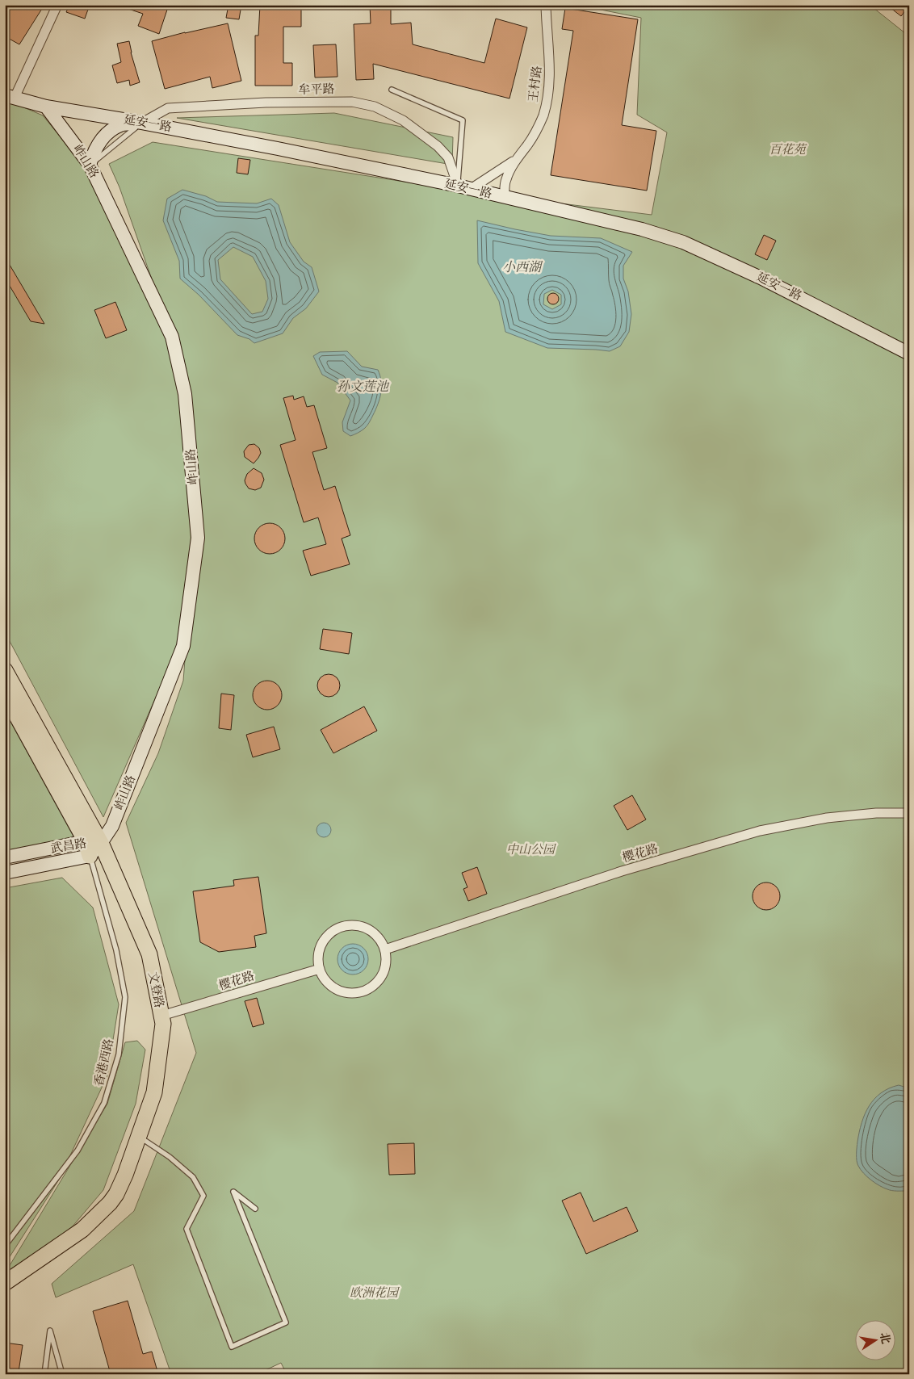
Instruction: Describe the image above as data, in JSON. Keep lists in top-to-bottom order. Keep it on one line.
{"streets":{"main road":["延安一路","岞山路","武昌路","文登路"],"street":["王村路","牟平路","樱花路"],"lane":["香港西路"]},"crossings":[["王村路","延安一路"],["牟平路","延安一路"],["延安一路","岞山路"],["岞山路","武昌路"],["岞山路","文登路"],["武昌路","文登路"],["武昌路","香港西路"],["樱花路","文登路"]],"water":["小西湖","孙文莲池"],"parks":["百花苑","中山公园","欧洲花园"],"north":"right"}
